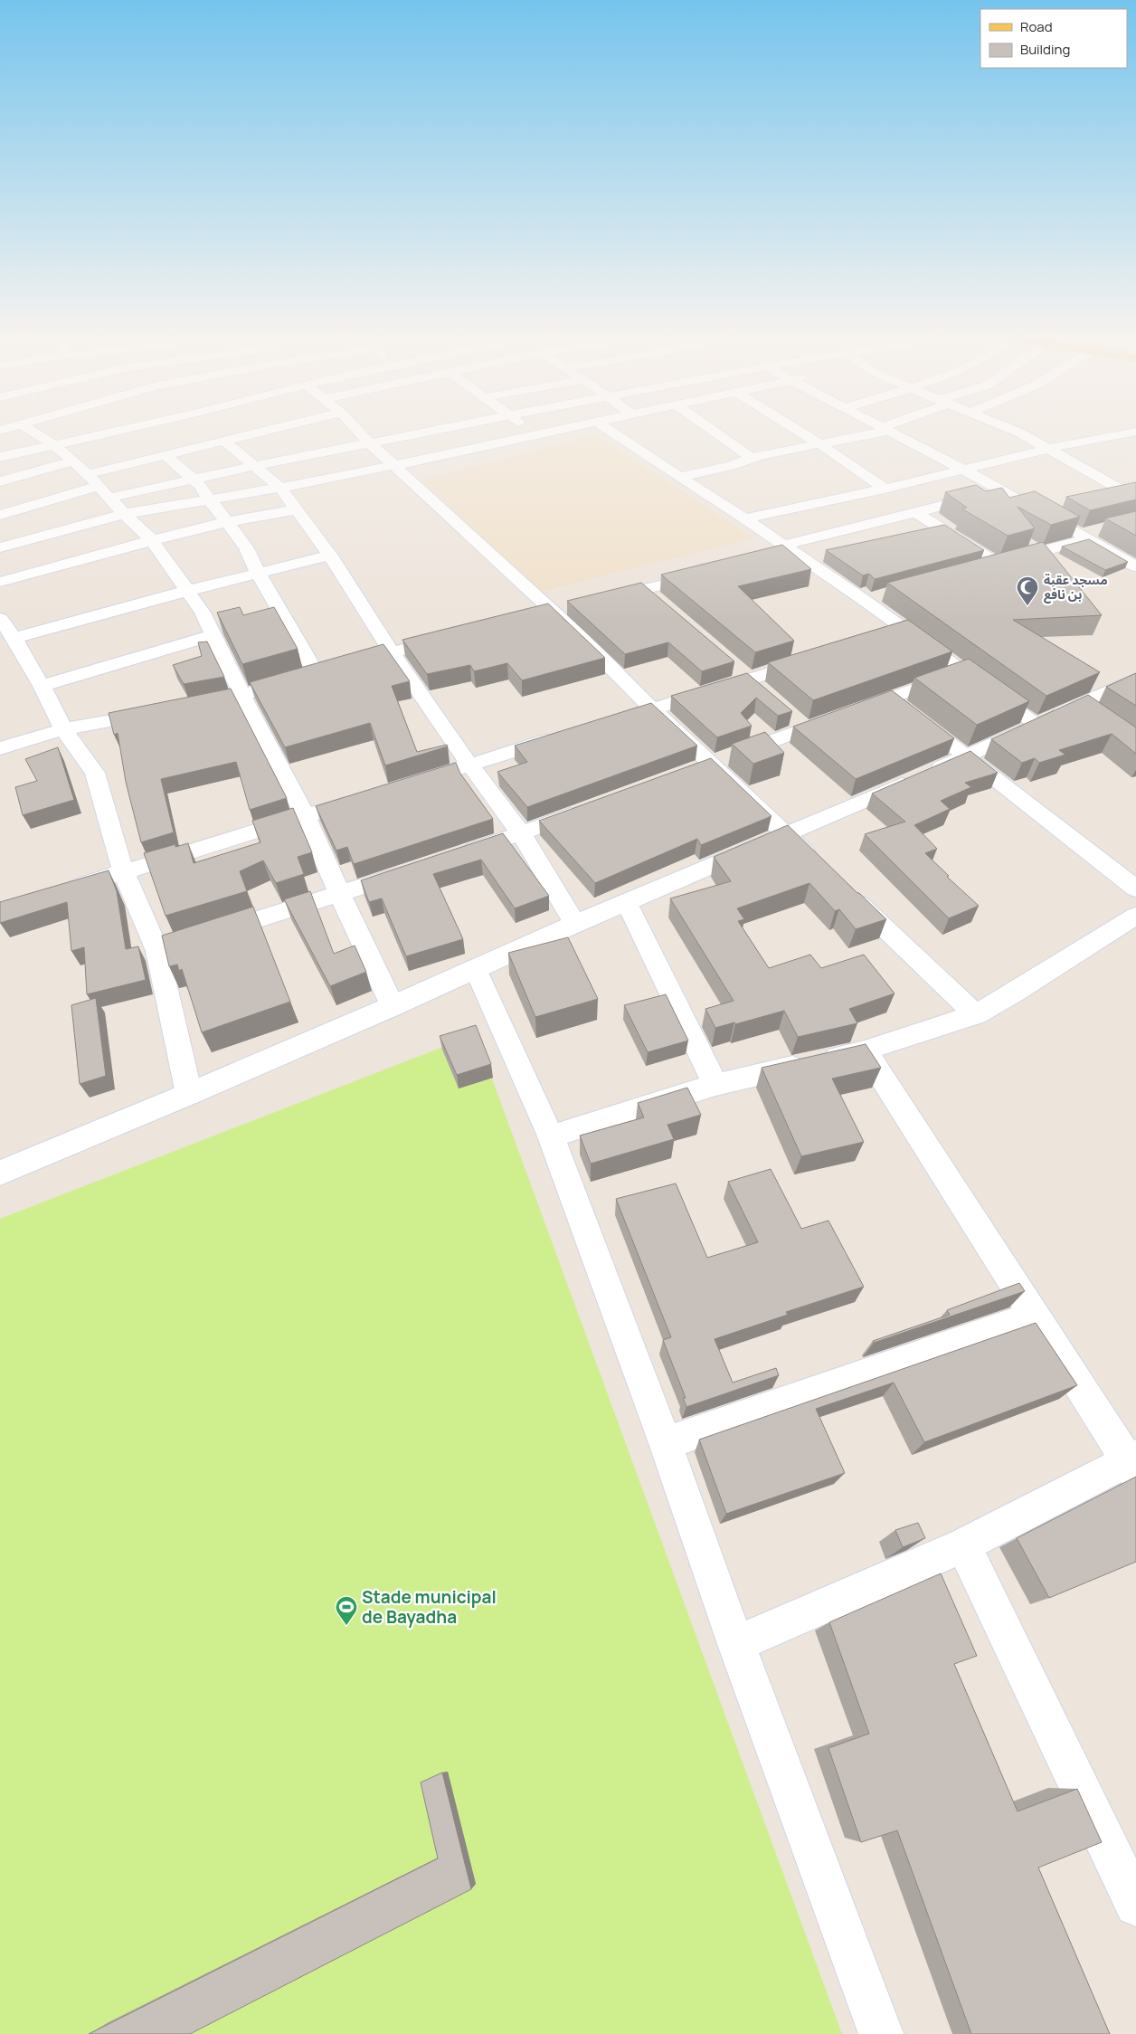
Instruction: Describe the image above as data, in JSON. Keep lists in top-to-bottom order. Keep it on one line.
{"places":{"mosque":["مسجد عقبة بن نافع"],"sports":["Stade municipal de Bayadha"]},"legend":["Road","Building"]}
